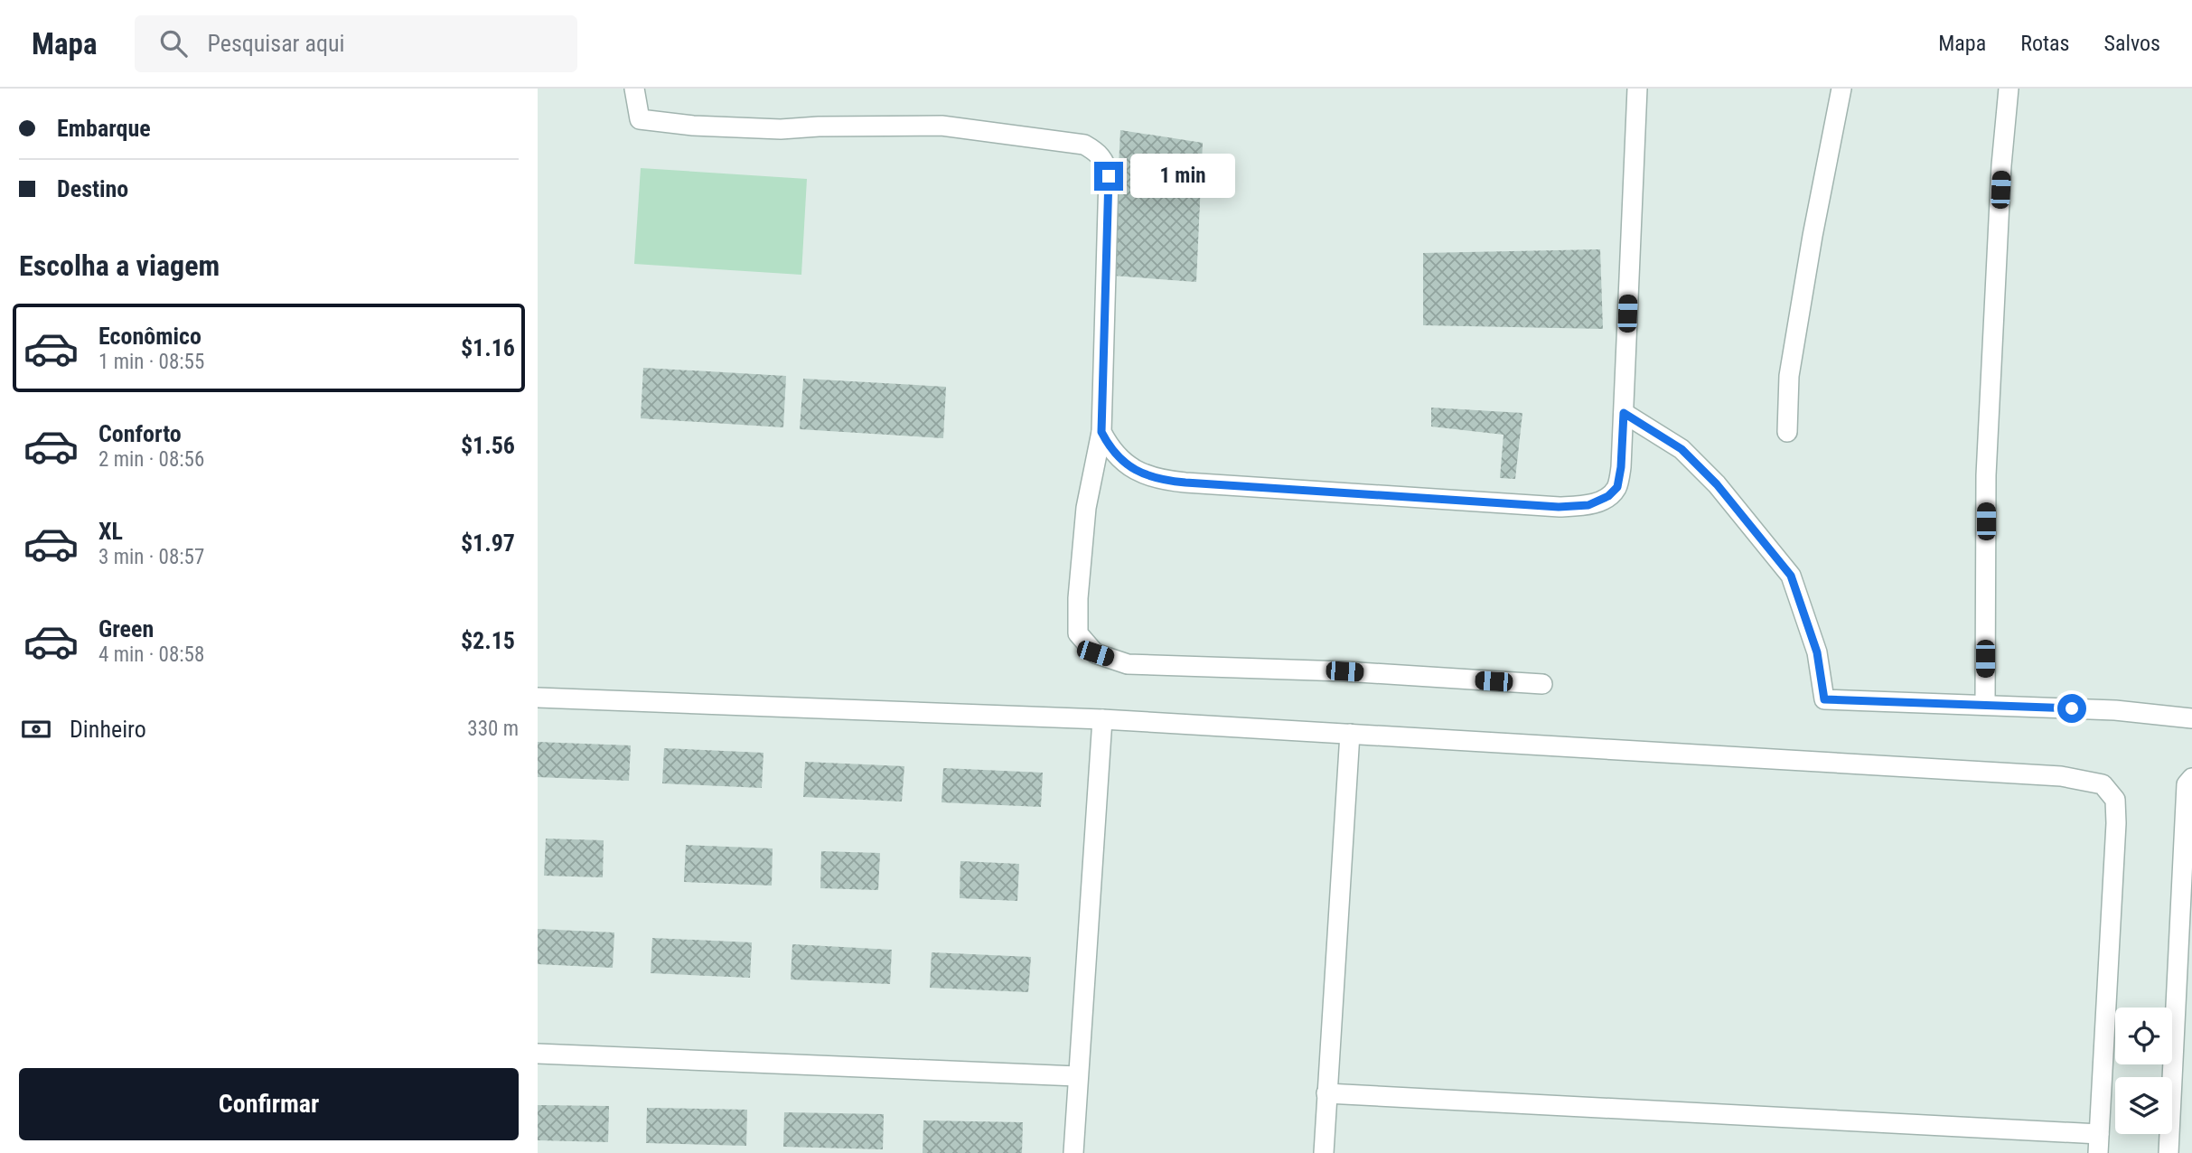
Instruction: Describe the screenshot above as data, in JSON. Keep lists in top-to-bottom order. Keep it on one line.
{"page":{"header":"Mapa","search":"Pesquisar aqui","nav":["Mapa","Rotas","Salvos"],"banner":["Embarque","Destino"],"bubble":"1 min","heading":"Escolha a viagem","list":[{"name":"Econômico","note":"1 min · 08:55","value":"$1.16"},{"name":"Conforto","note":"2 min · 08:56","value":"$1.56"},{"name":"XL","note":"3 min · 08:57","value":"$1.97"},{"name":"Green","note":"4 min · 08:58","value":"$2.15"}],"pay":["Dinheiro","330 m"],"buttons":"Confirmar"}}
